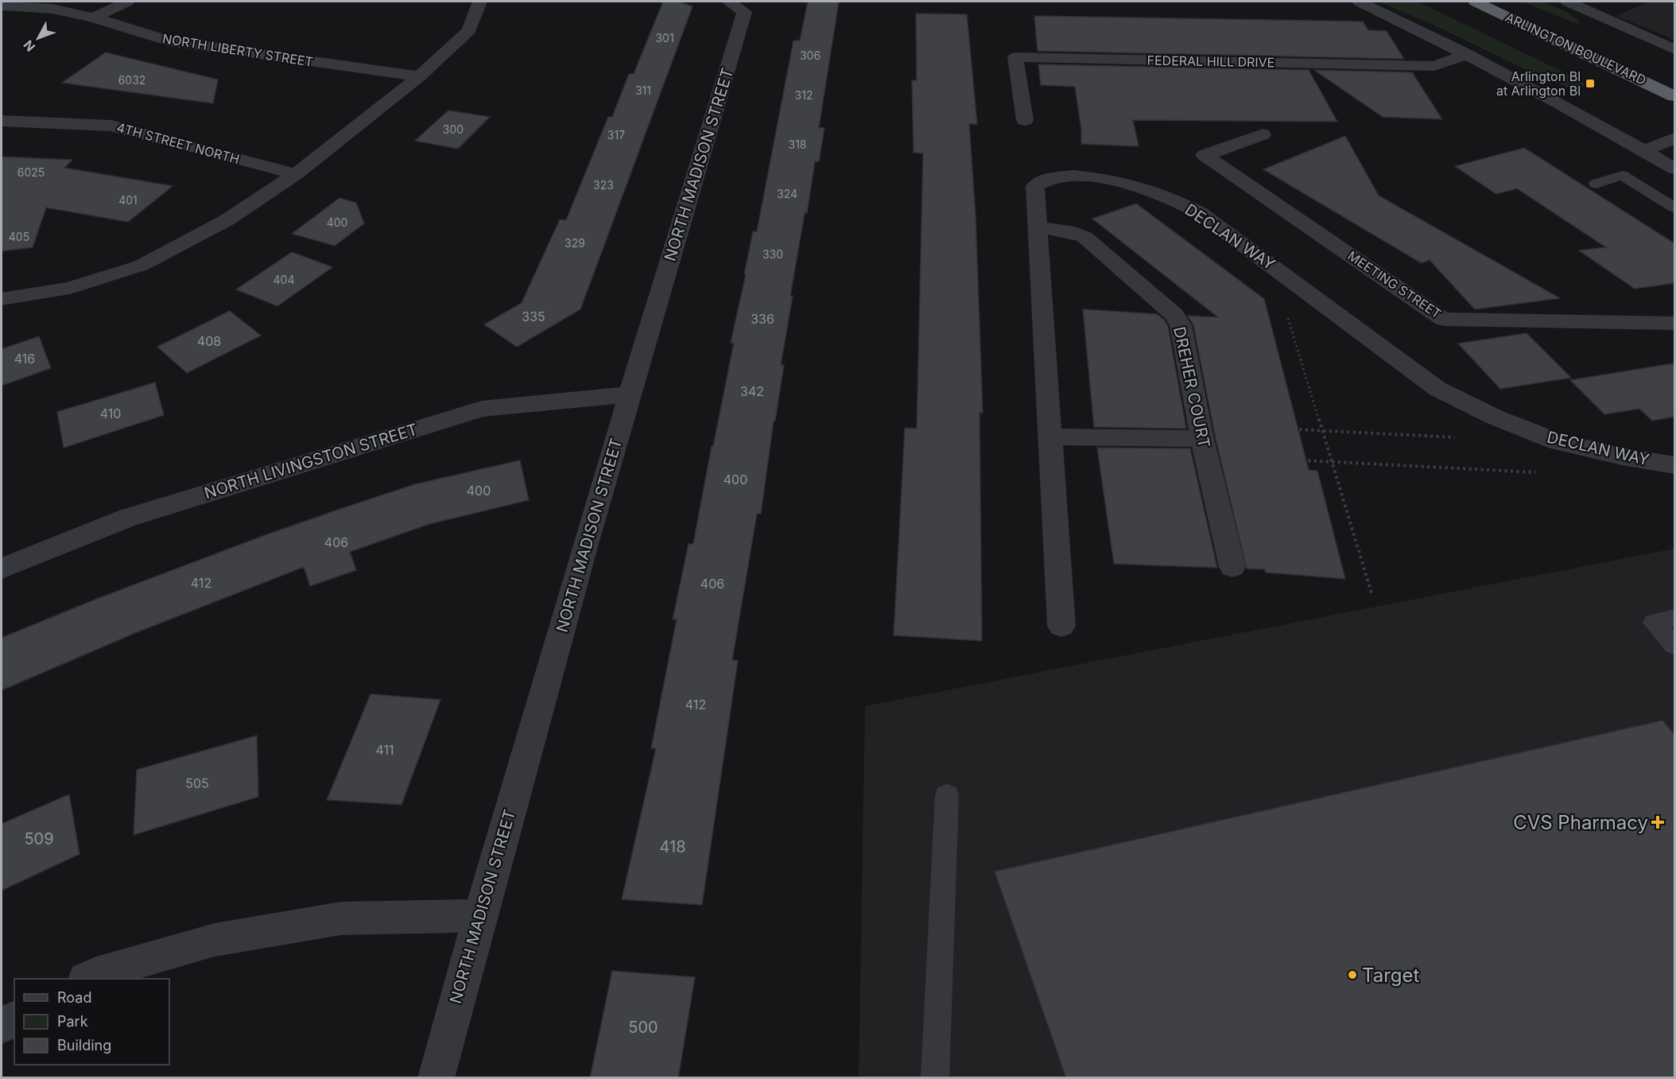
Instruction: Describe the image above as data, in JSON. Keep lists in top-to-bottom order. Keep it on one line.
{"streets":{"highway":["ARLINGTON BOULEVARD"],"street":["NORTH LIBERTY STREET","FEDERAL HILL DRIVE","4TH STREET NORTH","NORTH MADISON STREET","DECLAN WAY","MEETING STREET","DREHER COURT","NORTH LIVINGSTON STREET"]},"crossings":[["NORTH MADISON STREET","NORTH LIVINGSTON STREET"],["DECLAN WAY","DREHER COURT"]],"places":{"transit":["Arlington Bl at Arlington Bl"],"health":["CVS Pharmacy"],"other":["Target"]},"house_numbers":["301","306","6032","311","312","300","317","318","6025","323","324","401","400","405","329","330","404","335","336","408","416","342","410","400","400","406","412","406","412","411","505","509","418","500"],"legend":["Road","Park","Building"],"north":"bottom left"}
